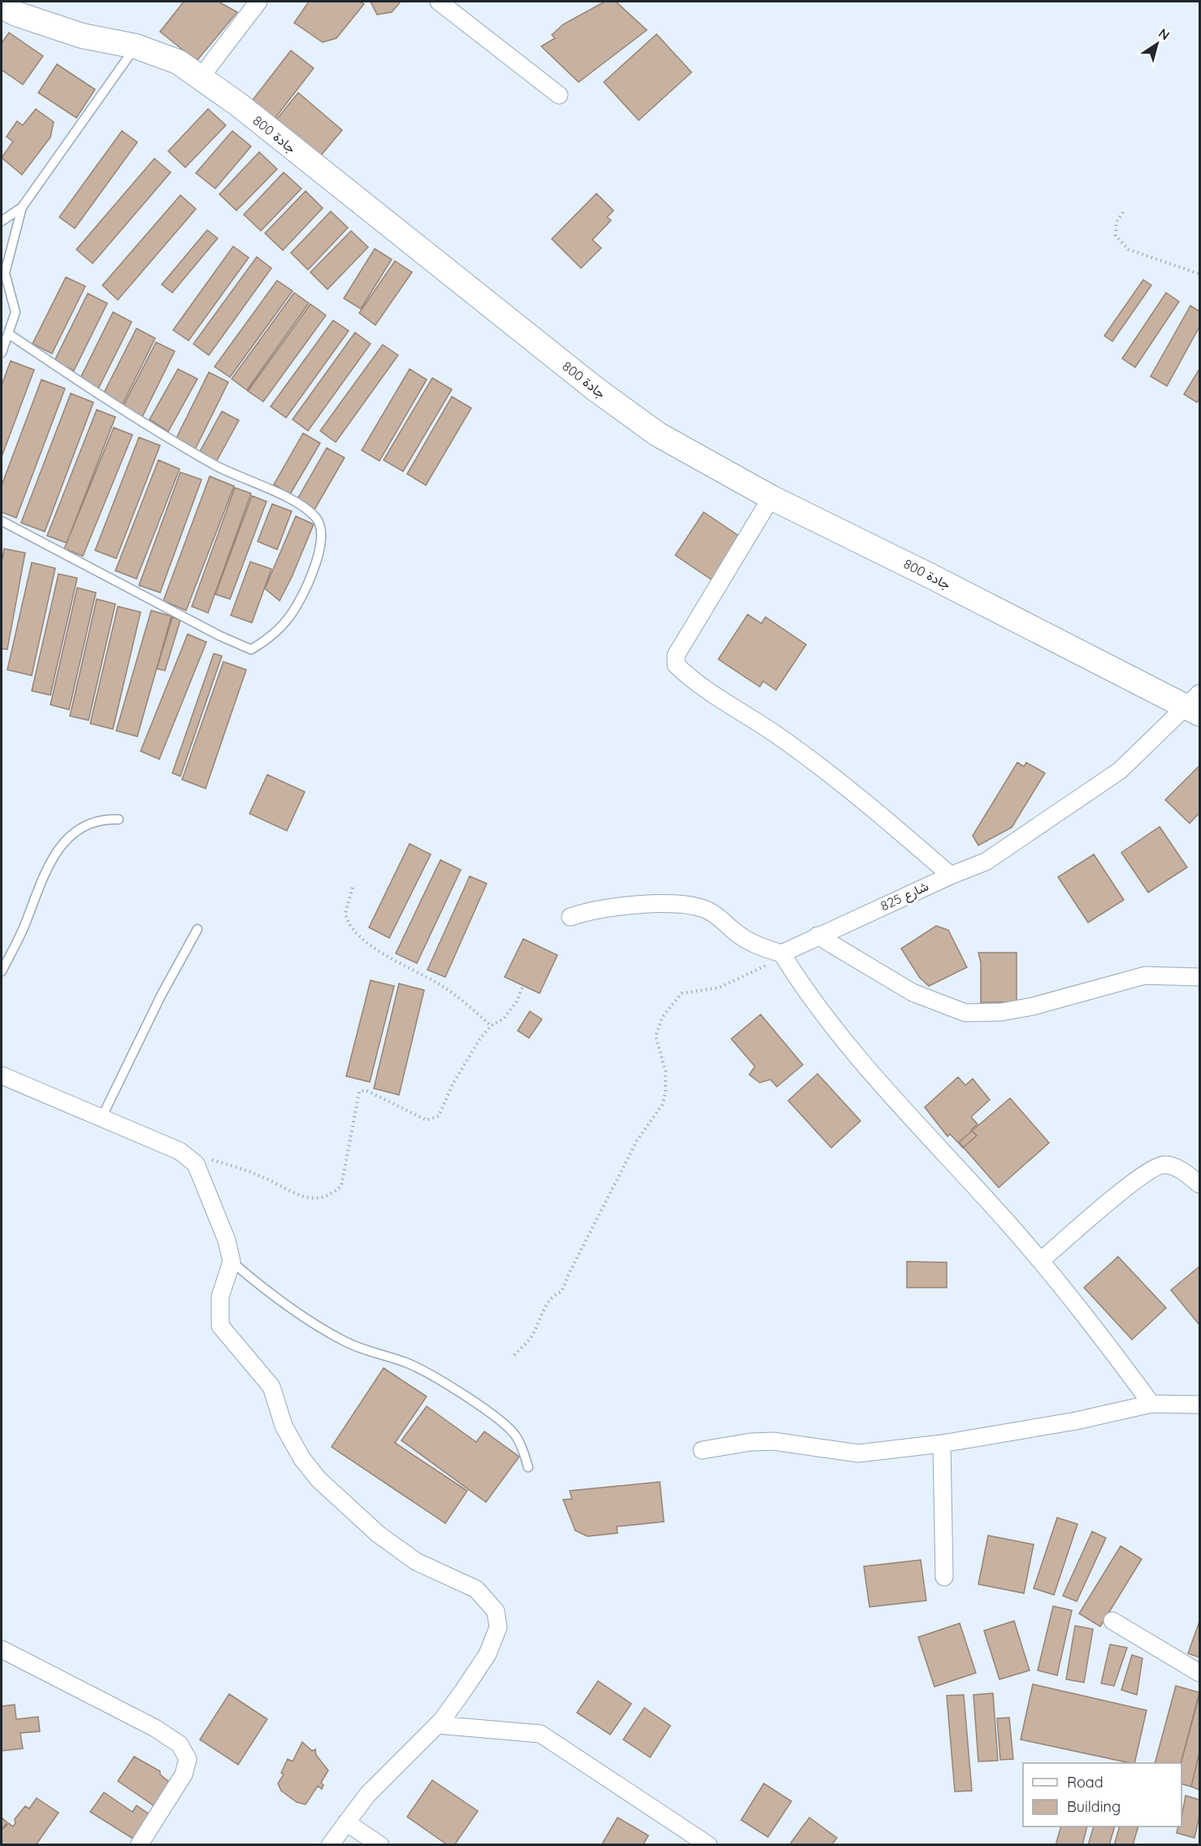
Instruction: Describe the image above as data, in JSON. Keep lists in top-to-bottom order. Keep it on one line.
{"streets":{"main road":["جادة 800"],"street":["شارع 825"]},"crossings":[["جادة 800","شارع 825"]],"legend":["Road","Building"],"north":"top right"}
